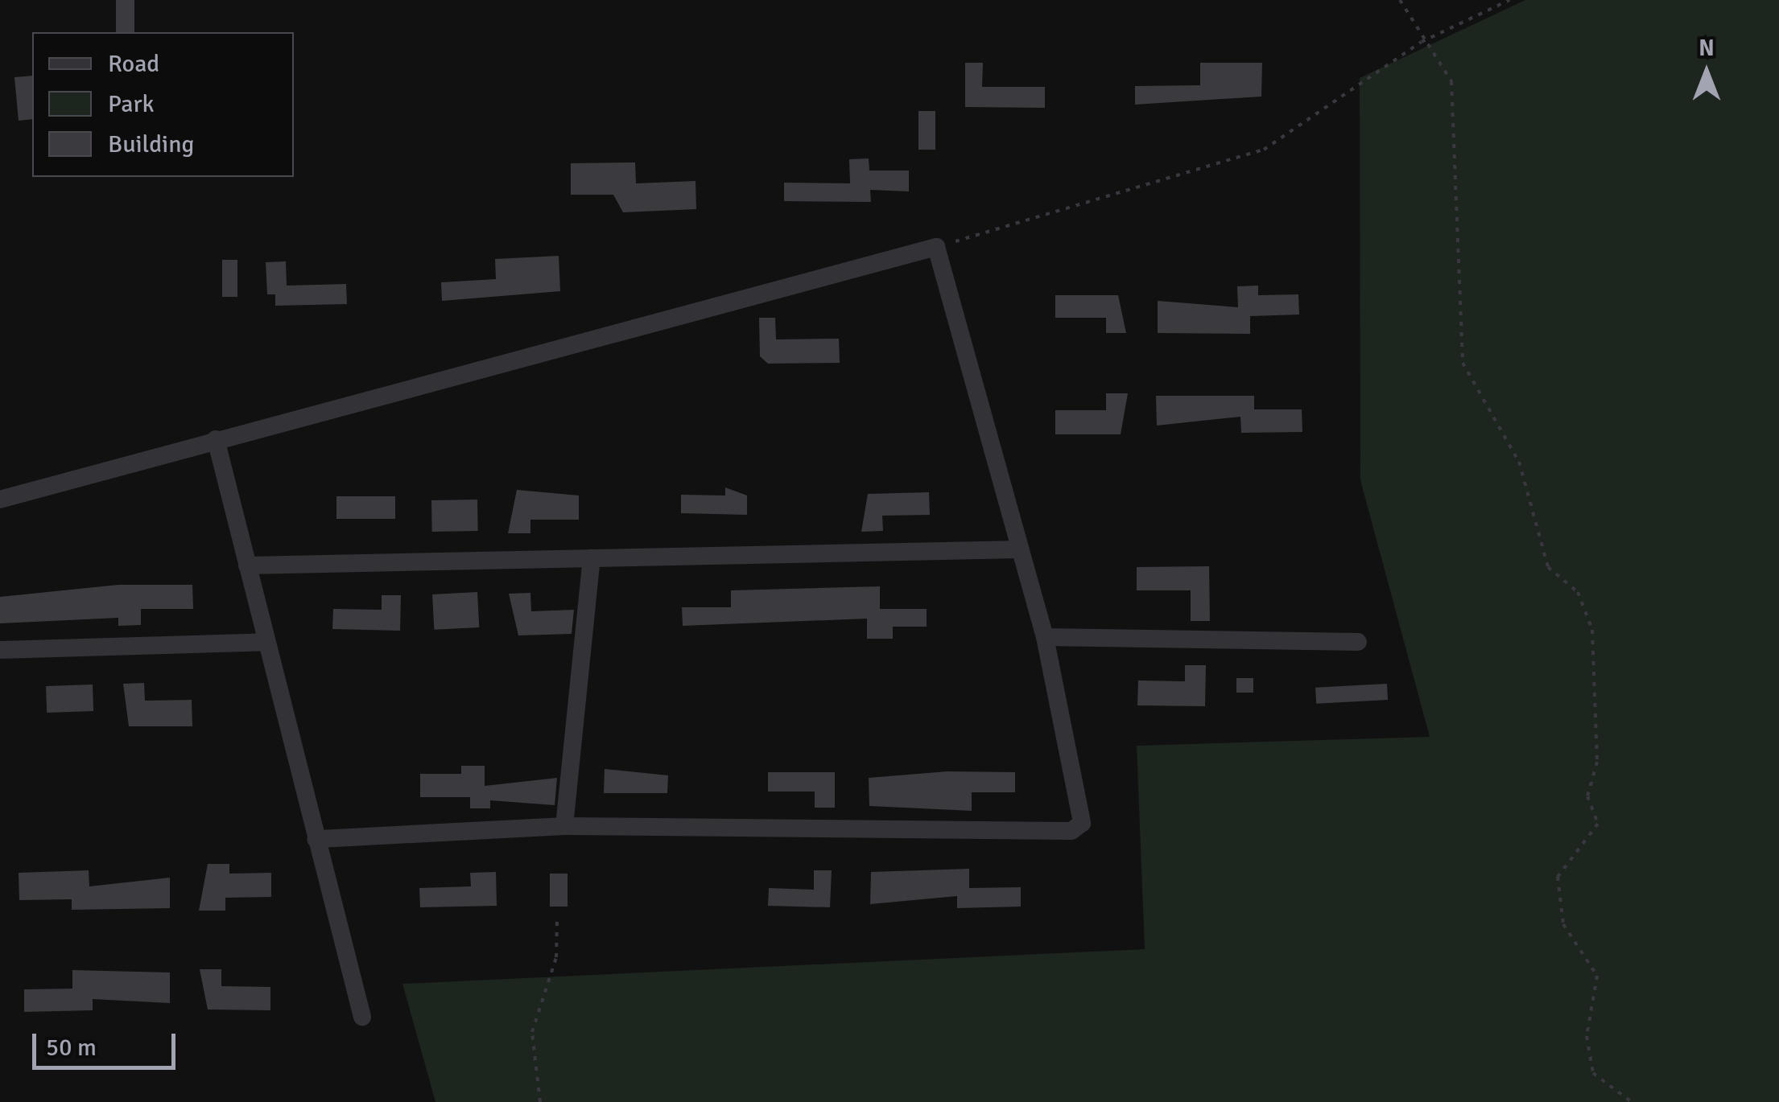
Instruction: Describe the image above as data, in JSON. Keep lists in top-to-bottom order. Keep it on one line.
{"legend":["Road","Park","Building"],"scale_bar":"50 m","north":"top"}
